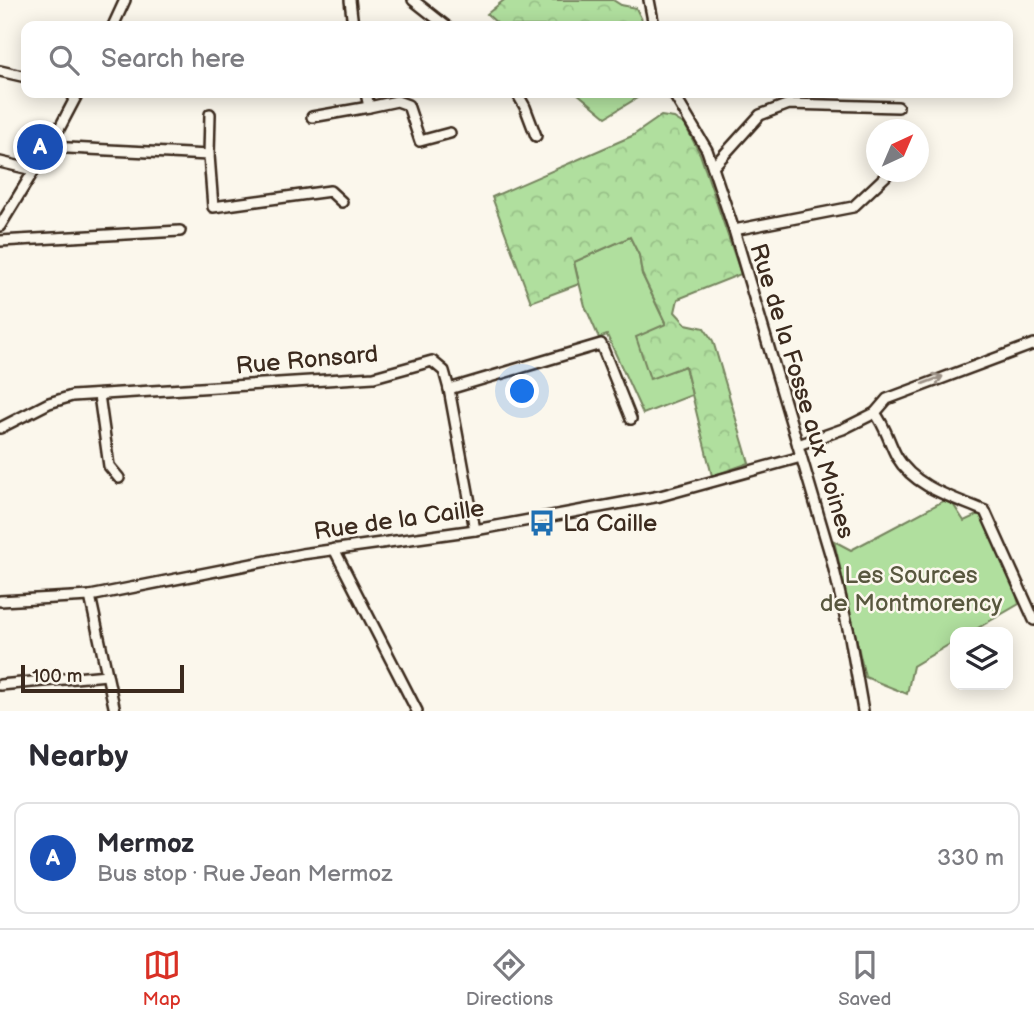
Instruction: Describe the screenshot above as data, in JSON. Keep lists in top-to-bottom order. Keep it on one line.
{"streets":{"street":["Rue Ronsard","Rue de la Fosse aux Moines","Rue de la Caille"]},"crossings":[["Rue de la Fosse aux Moines","Rue de la Caille"]],"parks":["Les Sources de Montmorency"],"places":{"bus stop":["La Caille"]},"scale_bar":"100 m","north":"top right","page":{"search":"Search here","pins":"A","scale":"100 m","heading":"Nearby","list":[{"mark":"A","name":"Mermoz","note":"Bus stop · Rue Jean Mermoz","value":"330 m"}],"nav":["Map","Directions","Saved"]}}
